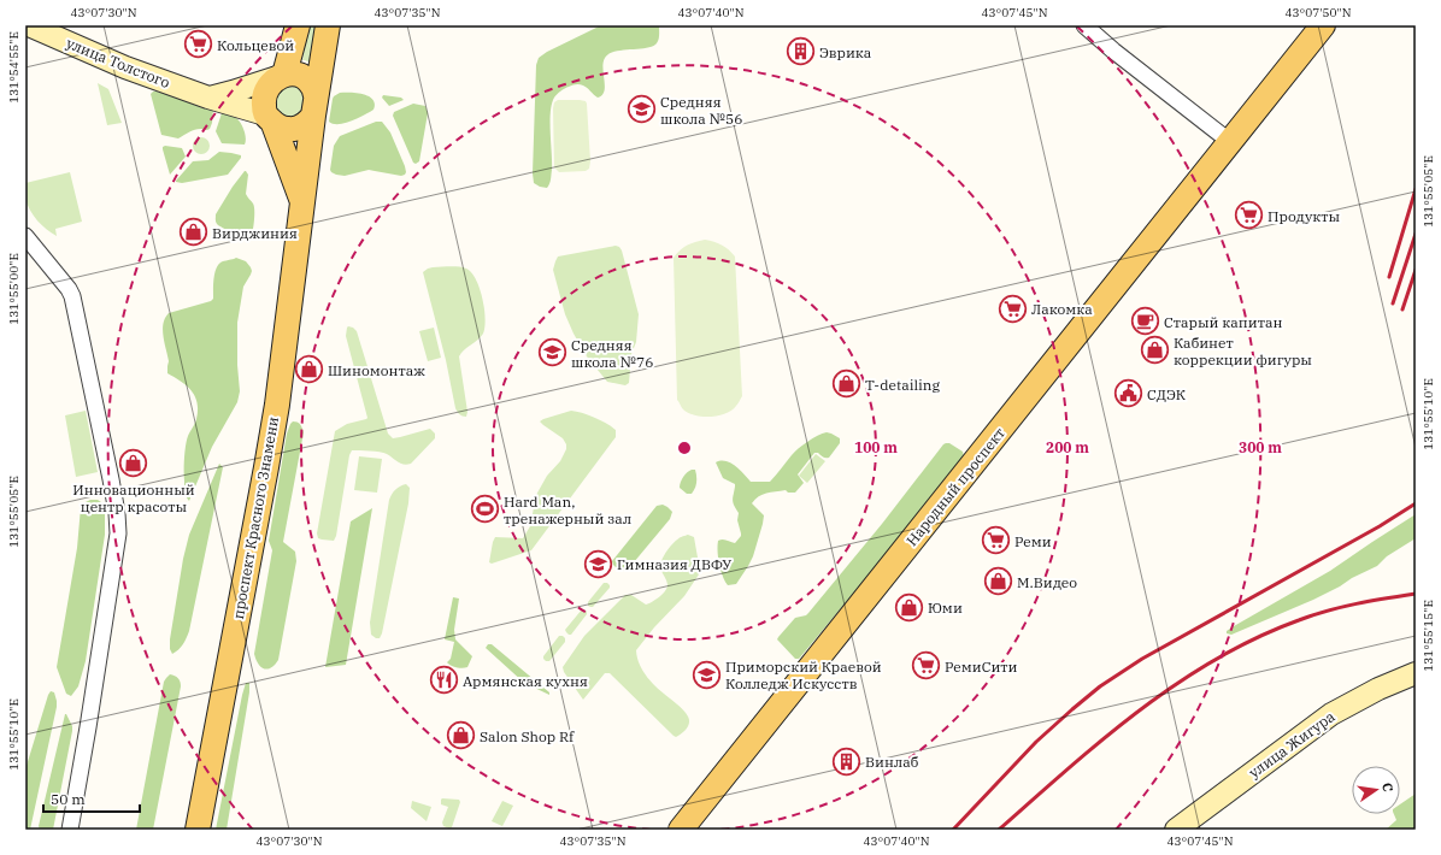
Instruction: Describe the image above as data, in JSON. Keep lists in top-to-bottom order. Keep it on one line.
{"streets":{"main road":["улица Толстого","Народный проспект","проспект Красного Знамени","улица Жигура"]},"crossings":[["улица Толстого","проспект Красного Знамени"]],"places":{"supermarket":["Кольцевой","Продукты","Лакомка","Реми","РемиСити"],"building":["Эврика","Винлаб"],"school or university":["Средняя школа №56","Средняя школа №76","Гимназия ДВФУ","Приморский Краевой Колледж Искусств"],"shop":["Вирджиния","Кабинет коррекции фигуры","Шиномонтаж","T-detailing","Инновационный центр красоты","М.Видео","Юми","Salon Shop Rf"],"cafe":["Старый капитан"],"public building":["СДЭК"],"sports":["Hard Man, тренажерный зал"],"restaurant":["Армянская кухня"]},"scale_bar":"50 m","north":"right","coordinates":["43°07'30\"N","43°07'35\"N","43°07'40\"N","43°07'45\"N","43°07'50\"N","131°54'55\"E","131°55'05\"E","131°55'00\"E","131°55'10\"E","131°55'15\"E"],"rings":["100 m","200 m","300 m"]}
